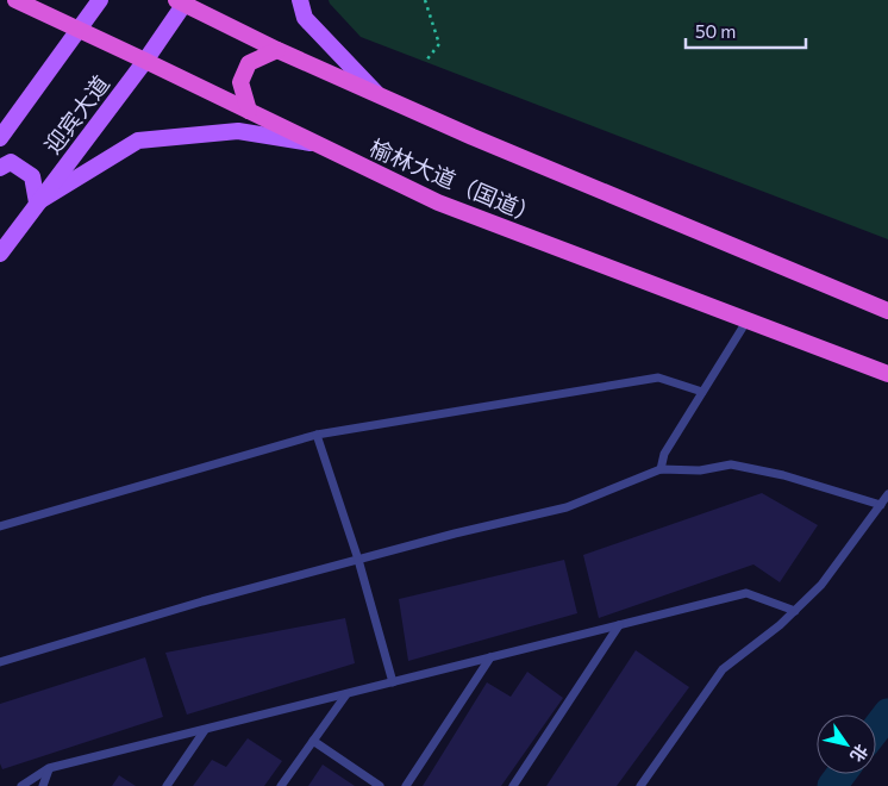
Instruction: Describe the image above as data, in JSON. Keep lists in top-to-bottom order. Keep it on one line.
{"streets":{"highway":["榆林大道（国道）"],"main road":["迎宾大道"]},"crossings":[["迎宾大道","榆林大道（国道）"]],"scale_bar":"50 m","north":"bottom right"}
